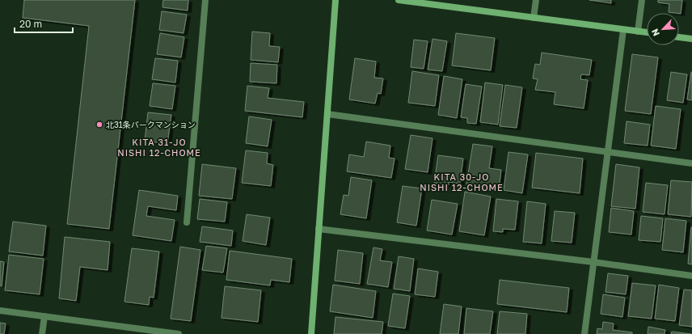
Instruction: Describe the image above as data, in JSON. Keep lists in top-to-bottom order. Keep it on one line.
{"districts":["KITA 31-JO NISHI 12-CHOME","KITA 30-JO NISHI 12-CHOME"],"places":["北31条パークマンション"],"scale_bar":"20 m","north":"bottom left"}
